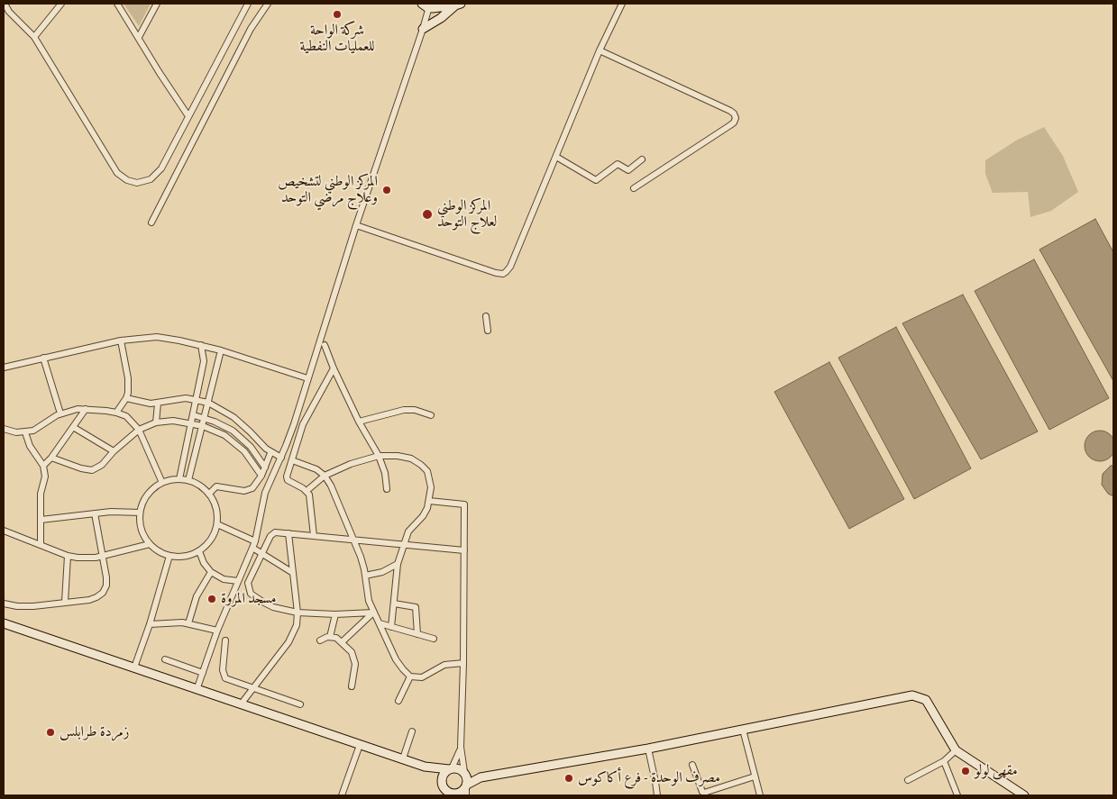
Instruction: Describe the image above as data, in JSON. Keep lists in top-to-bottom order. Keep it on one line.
{"places":["شركة الواحة للعمليات النفطية","المركز الوطني لتشخيص وعلاج مرضي التوحد","المركز الوطني لعلاج التوحد","مسجد المروة","زمردة طرابلس","مقهى لولو","مصرف الوحدة - فرع أكاكوس"]}
